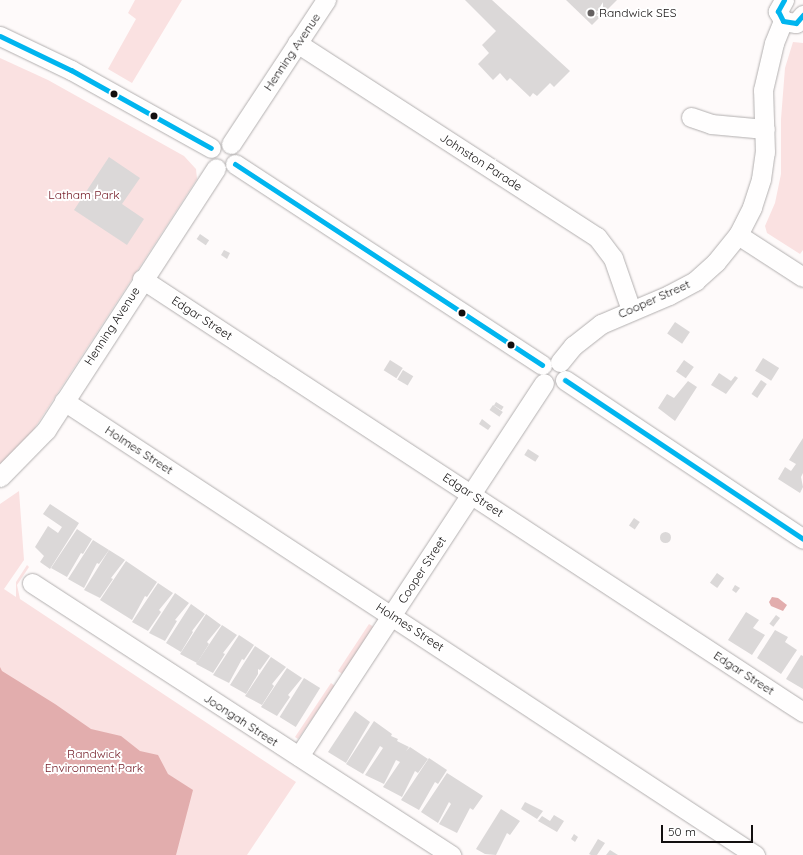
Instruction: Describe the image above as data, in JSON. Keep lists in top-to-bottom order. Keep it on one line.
{"streets":{"street":["Henning Avenue","Johnston Parade","Cooper Street","Edgar Street","Holmes Street","Joongah Street"]},"crossings":[["Henning Avenue","Johnston Parade"],["Henning Avenue","Edgar Street"],["Henning Avenue","Holmes Street"],["Johnston Parade","Cooper Street"],["Cooper Street","Edgar Street"],["Cooper Street","Holmes Street"],["Cooper Street","Joongah Street"]],"parks":["Latham Park","Randwick Environment Park"],"places":["Randwick SES"],"scale_bar":"50 m"}
